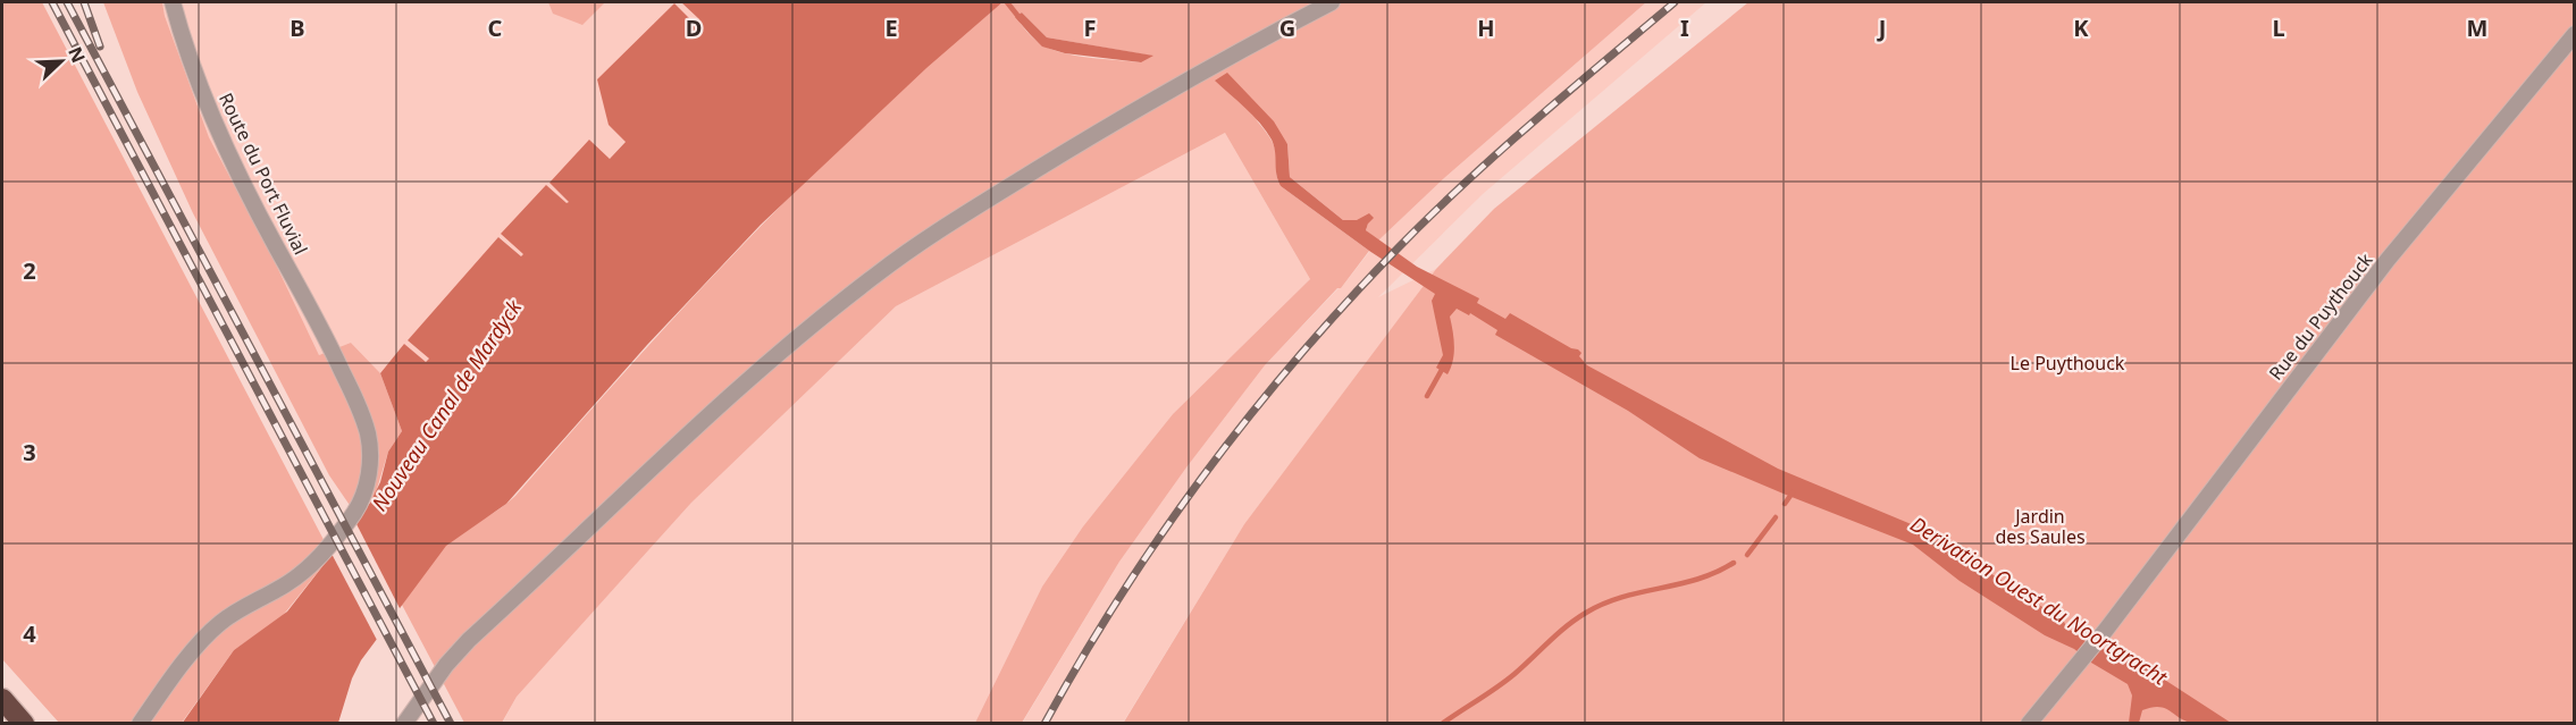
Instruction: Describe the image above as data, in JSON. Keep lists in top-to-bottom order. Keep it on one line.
{"streets":{"street":["Route du Port Fluvial","Rue du Puythouck"]},"water":["Nouveau Canal de Mardyck","Derivation Ouest du Noortgracht"],"parks":["Le Puythouck","Jardin des Saules"],"north":"top right","grid":{"columns":["B","C","D","E","F","G","H","I","J","K","L","M"],"rows":["2","3","4"]}}
